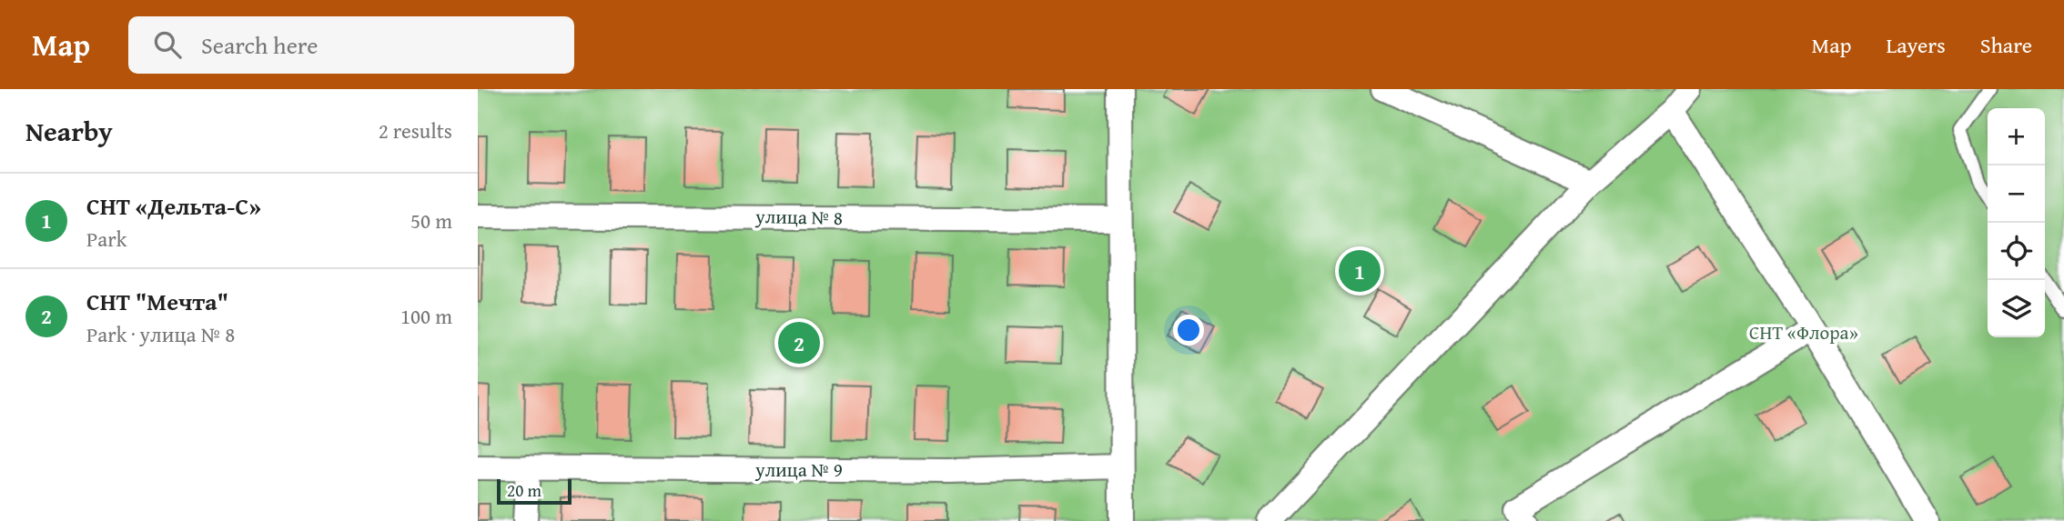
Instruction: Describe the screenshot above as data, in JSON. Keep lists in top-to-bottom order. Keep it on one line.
{"streets":{"street":["улица № 8","улица № 9"]},"parks":["СНТ «Флора»"],"scale_bar":"20 m","page":{"header":"Map","search":"Search here","nav":["Map","Layers","Share"],"heading":["Nearby","2 results"],"map_buttons":["+","−"],"list":[{"mark":"1","name":"СНТ «Дельта-С»","note":"Park","value":"50 m"},{"mark":"2","name":"СНТ \"Мечта\"","note":"Park · улица № 8","value":"100 m"}],"pins":["1","2"],"scale":"20 m"}}
